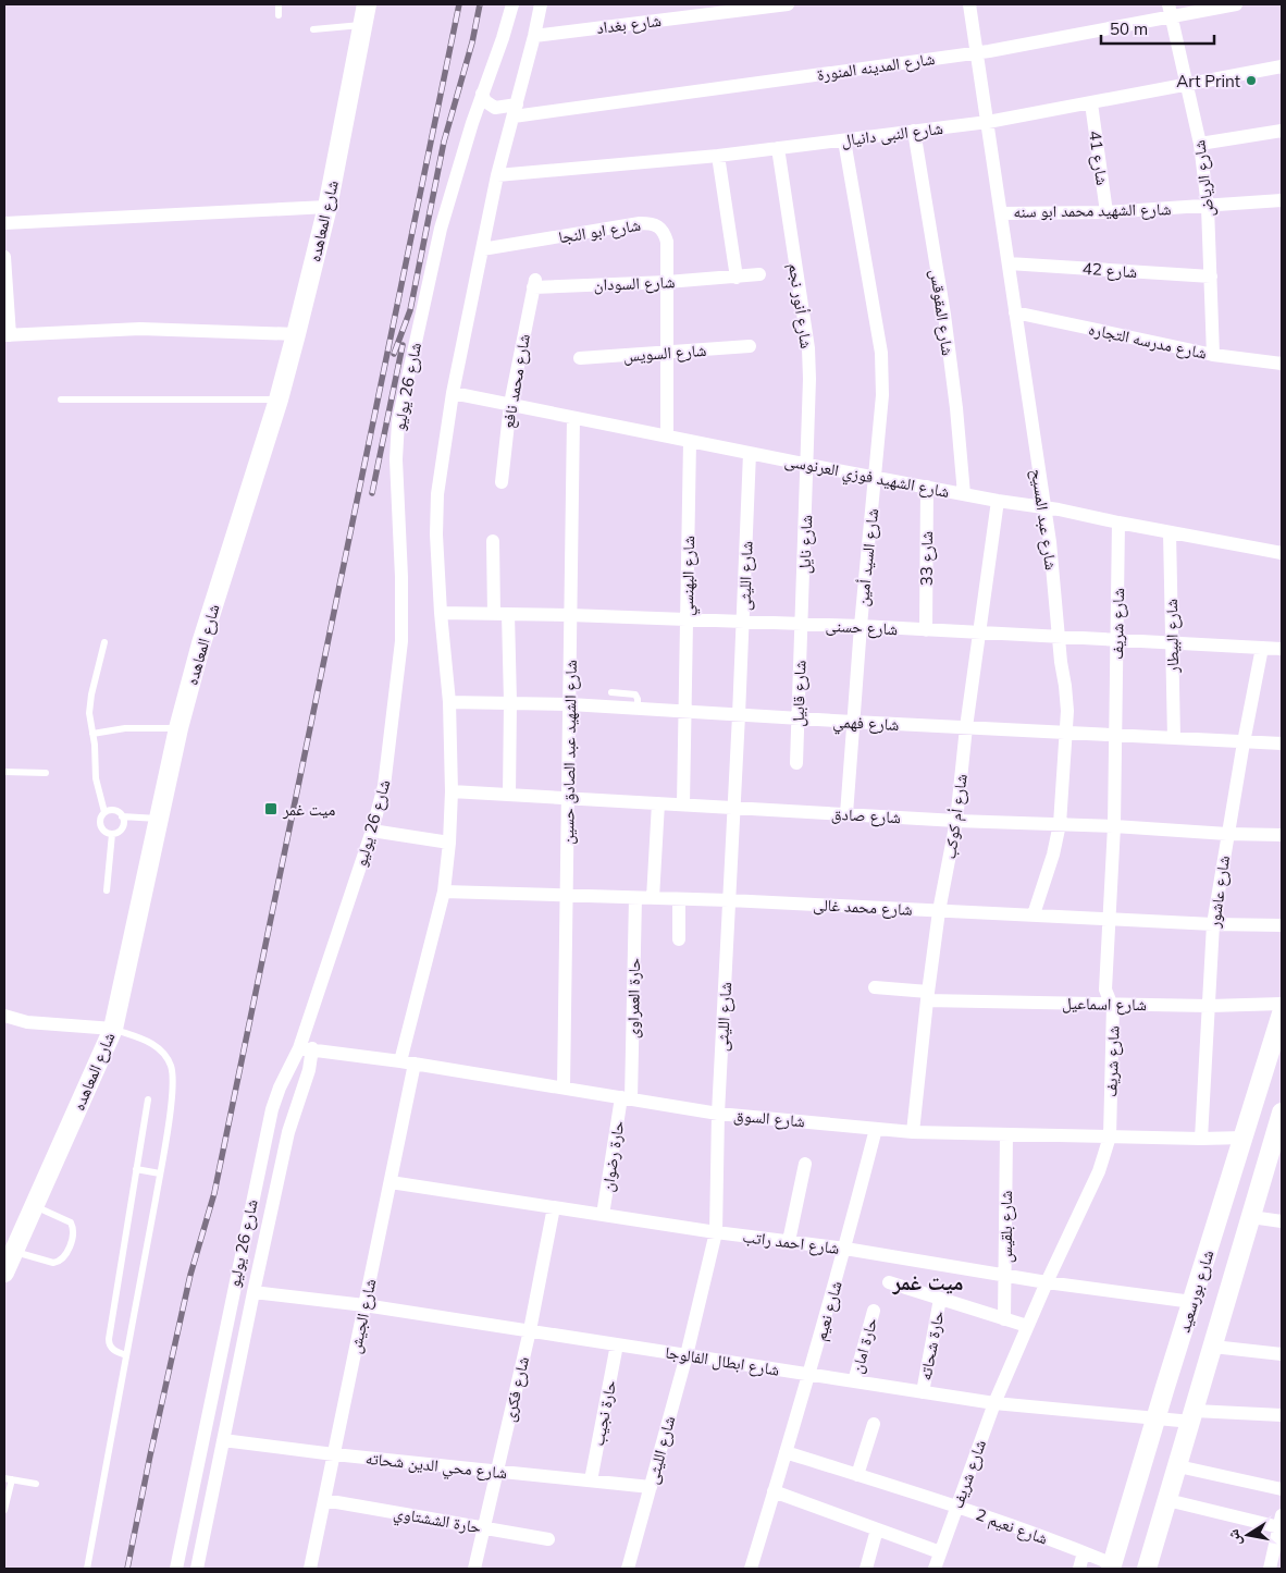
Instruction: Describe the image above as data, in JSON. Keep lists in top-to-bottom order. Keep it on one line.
{"streets":{"main road":["شارع المعاهده","شارع بورسعيد"],"street":["شارع بغداد","شارع المدينه المنورة","شارع النبى دانيال","شارع 41","شارع الرياض","شارع الشهيد محمد ابو سنه","شارع ابو النجا","شارع 42","شارع السودان","شارع أنور نجم","شارع المقوقس","شارع مدرسه التجاره","شارع السويس","شارع محمد نافع","شارع 26 يوليو","شارع الشهيد فوزي العرنوسى","شارع عبد المسيح","شارع نايل","شارع السيد أمين","شارع 33","شارع البهنسي","شارع الليثى","شارع شريف","شارع حسنى","شارع البيطار","شارع قابيل","شارع فهمي","شارع الشهيد عبد الصادق حسين","شارع صادق","شارع أم كوكب","شارع عاشور","شارع محمد غالى","حارة العمراوى","شارع اسماعيل","شارع السوق","حارة رضوان","شارع بلقيس","شارع احمد راتب","شارع نعيم","شارع الجيش","حارة امان","حارة شحاته","شارع ابطال الفالوجا","شارع فكرى","حارة نجيب","شارع محي الدين شحاته","حارة الششتاوي","شارع نعيم 2"]},"crossings":[["شارع المدينه المنورة","شارع الرياض"],["شارع المدينه المنورة","شارع 26 يوليو"],["شارع المدينه المنورة","شارع عبد المسيح"],["شارع النبى دانيال","شارع 41"],["شارع النبى دانيال","شارع الرياض"],["شارع النبى دانيال","شارع أنور نجم"],["شارع النبى دانيال","شارع المقوقس"],["شارع النبى دانيال","شارع عبد المسيح"],["شارع النبى دانيال","شارع السيد أمين"],["شارع 41","شارع الشهيد محمد ابو سنه"],["شارع الرياض","شارع الشهيد محمد ابو سنه"],["شارع الرياض","شارع 42"],["شارع الرياض","شارع مدرسه التجاره"],["شارع الشهيد محمد ابو سنه","شارع عبد المسيح"],["شارع ابو النجا","شارع السودان"],["شارع 42","شارع عبد المسيح"],["شارع السودان","شارع محمد نافع"],["شارع أنور نجم","شارع الشهيد فوزي العرنوسى"],["شارع أنور نجم","شارع نايل"],["شارع المقوقس","شارع الشهيد فوزي العرنوسى"],["شارع مدرسه التجاره","شارع عبد المسيح"],["شارع محمد نافع","شارع الشهيد فوزي العرنوسى"],["شارع 26 يوليو","شارع السوق"],["شارع 26 يوليو","شارع ابطال الفالوجا"],["شارع 26 يوليو","شارع محي الدين شحاته"],["شارع الشهيد فوزي العرنوسى","شارع عبد المسيح"],["شارع الشهيد فوزي العرنوسى","شارع نايل"],["شارع الشهيد فوزي العرنوسى","شارع السيد أمين"],["شارع الشهيد فوزي العرنوسى","شارع 33"],["شارع الشهيد فوزي العرنوسى","شارع البهنسي"],["شارع الشهيد فوزي العرنوسى","شارع الليثى"],["شارع الشهيد فوزي العرنوسى","شارع شريف"],["شارع الشهيد فوزي العرنوسى","شارع البيطار"],["شارع الشهيد فوزي العرنوسى","شارع الشهيد عبد الصادق حسين"],["شارع الشهيد فوزي العرنوسى","شارع أم كوكب"],["شارع عبد المسيح","شارع حسنى"],["شارع عبد المسيح","شارع فهمي"],["شارع عبد المسيح","شارع صادق"],["شارع عبد المسيح","شارع محمد غالى"],["شارع نايل","شارع حسنى"],["شارع نايل","شارع قابيل"],["شارع السيد أمين","شارع حسنى"],["شارع السيد أمين","شارع فهمي"],["شارع السيد أمين","شارع صادق"],["شارع 33","شارع حسنى"],["شارع البهنسي","شارع حسنى"],["شارع البهنسي","شارع فهمي"],["شارع البهنسي","شارع صادق"],["شارع الليثى","شارع حسنى"],["شارع الليثى","شارع فهمي"],["شارع الليثى","شارع صادق"],["شارع الليثى","شارع محمد غالى"],["شارع الليثى","شارع السوق"],["شارع الليثى","شارع احمد راتب"],["شارع الليثى","شارع ابطال الفالوجا"],["شارع الليثى","شارع محي الدين شحاته"],["شارع شريف","شارع حسنى"],["شارع شريف","شارع فهمي"],["شارع شريف","شارع صادق"],["شارع شريف","شارع محمد غالى"],["شارع شريف","شارع اسماعيل"],["شارع شريف","شارع السوق"],["شارع شريف","شارع احمد راتب"],["شارع شريف","شارع ابطال الفالوجا"],["شارع شريف","شارع نعيم 2"],["شارع حسنى","شارع البيطار"],["شارع حسنى","شارع قابيل"],["شارع حسنى","شارع الشهيد عبد الصادق حسين"],["شارع حسنى","شارع أم كوكب"],["شارع حسنى","شارع عاشور"],["شارع البيطار","شارع فهمي"],["شارع قابيل","شارع فهمي"],["شارع فهمي","شارع الشهيد عبد الصادق حسين"],["شارع فهمي","شارع أم كوكب"],["شارع فهمي","شارع عاشور"],["شارع الشهيد عبد الصادق حسين","شارع صادق"],["شارع الشهيد عبد الصادق حسين","شارع محمد غالى"],["شارع الشهيد عبد الصادق حسين","شارع السوق"],["شارع صادق","شارع أم كوكب"],["شارع صادق","شارع عاشور"],["شارع أم كوكب","شارع محمد غالى"],["شارع أم كوكب","شارع اسماعيل"],["شارع أم كوكب","شارع السوق"],["شارع عاشور","شارع محمد غالى"],["شارع عاشور","شارع اسماعيل"],["شارع عاشور","شارع السوق"],["شارع محمد غالى","حارة العمراوى"],["حارة العمراوى","شارع السوق"],["حارة العمراوى","حارة رضوان"],["شارع السوق","حارة رضوان"],["شارع السوق","شارع بلقيس"],["شارع السوق","شارع بورسعيد"],["شارع السوق","شارع نعيم"],["شارع السوق","شارع الجيش"],["حارة رضوان","شارع احمد راتب"],["شارع بلقيس","شارع احمد راتب"],["شارع احمد راتب","شارع بورسعيد"],["شارع احمد راتب","شارع نعيم"],["شارع احمد راتب","شارع الجيش"],["شارع احمد راتب","شارع فكرى"],["شارع بورسعيد","شارع ابطال الفالوجا"],["شارع بورسعيد","شارع نعيم 2"],["شارع نعيم","شارع ابطال الفالوجا"],["شارع نعيم","شارع نعيم 2"],["شارع الجيش","شارع ابطال الفالوجا"],["شارع الجيش","شارع محي الدين شحاته"],["شارع الجيش","حارة الششتاوي"],["حارة امان","شارع ابطال الفالوجا"],["حارة شحاته","شارع ابطال الفالوجا"],["شارع ابطال الفالوجا","شارع فكرى"],["شارع ابطال الفالوجا","حارة نجيب"],["شارع فكرى","شارع محي الدين شحاته"],["شارع فكرى","حارة الششتاوي"],["حارة نجيب","شارع محي الدين شحاته"]],"districts":["ميت غمر"],"places":{"other":["Art Print"],"transit":["ميت غمر"]},"scale_bar":"50 m","north":"left"}
